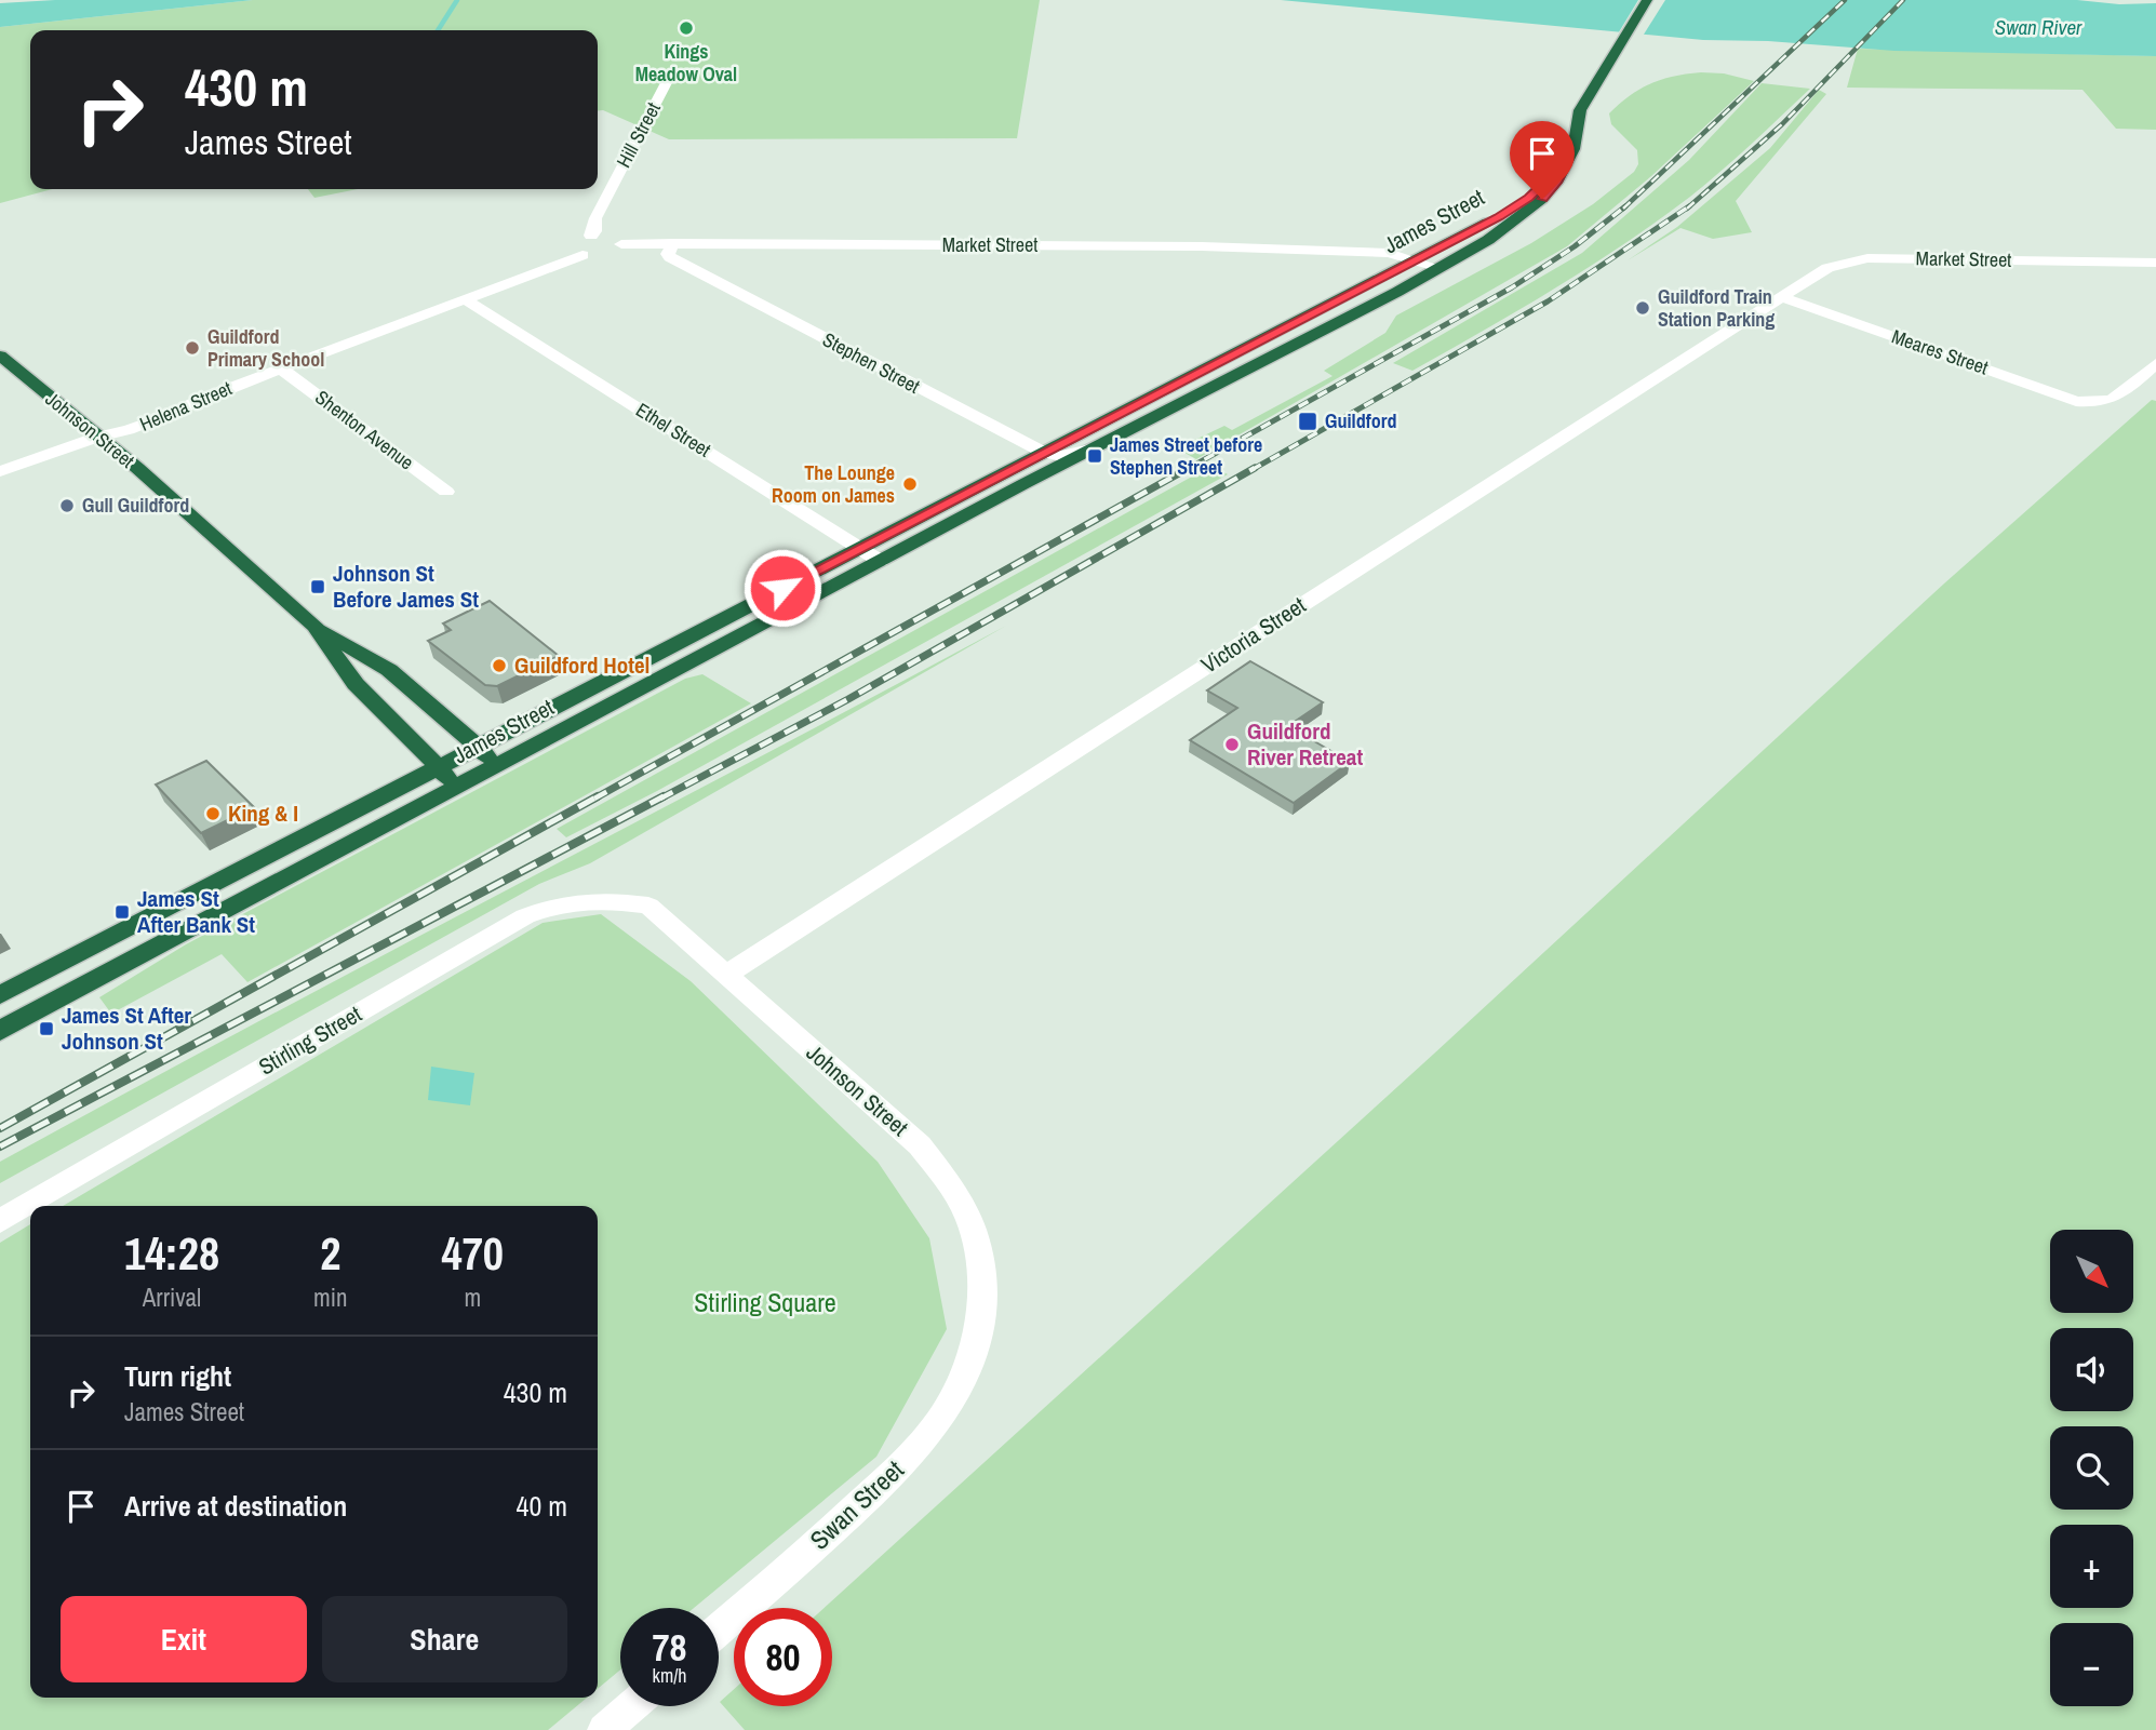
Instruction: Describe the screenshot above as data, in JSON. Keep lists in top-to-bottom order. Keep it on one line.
{"streets":{"highway":["James Street","Johnson Street"],"street":["Hill Street","Market Street","Meares Street","Stephen Street","Helena Street","Shenton Avenue","Ethel Street","Victoria Street","Stirling Street","Swan Street"]},"crossings":[["Hill Street","Market Street"],["Hill Street","Helena Street"],["James Street","Market Street"],["James Street","Stephen Street"],["James Street","Johnson Street"],["James Street","Ethel Street"],["Market Street","Meares Street"],["Market Street","Stephen Street"],["Market Street","Helena Street"],["Market Street","Victoria Street"],["Meares Street","Victoria Street"],["Helena Street","Johnson Street"],["Helena Street","Shenton Avenue"],["Helena Street","Ethel Street"],["Johnson Street","Victoria Street"],["Johnson Street","Stirling Street"],["Johnson Street","Swan Street"]],"water":["Swan River"],"parks":["Stirling Square"],"places":{"other":["Kings Meadow Oval","Guildford Train Station Parking","Guildford Primary School","The Lounge Room on James","Gull Guildford","Guildford Hotel","Guildford River Retreat","King & I"],"transit":["Guildford","James Street before Stephen Street","Johnson St Before James St","James St After Bank St","James St After Johnson St"]},"north":"bottom right","page":{"turn":["430 m","James Street"],"eta":["14:28","Arrival","2","min","470","m"],"map_buttons":["+","−"],"list":[{"name":"Turn right","note":"James Street","value":"430 m"},{"name":"Arrive at destination","value":"40 m"}],"buttons":["Exit","Share"],"speed":"78 km/h","limit":"80"}}
